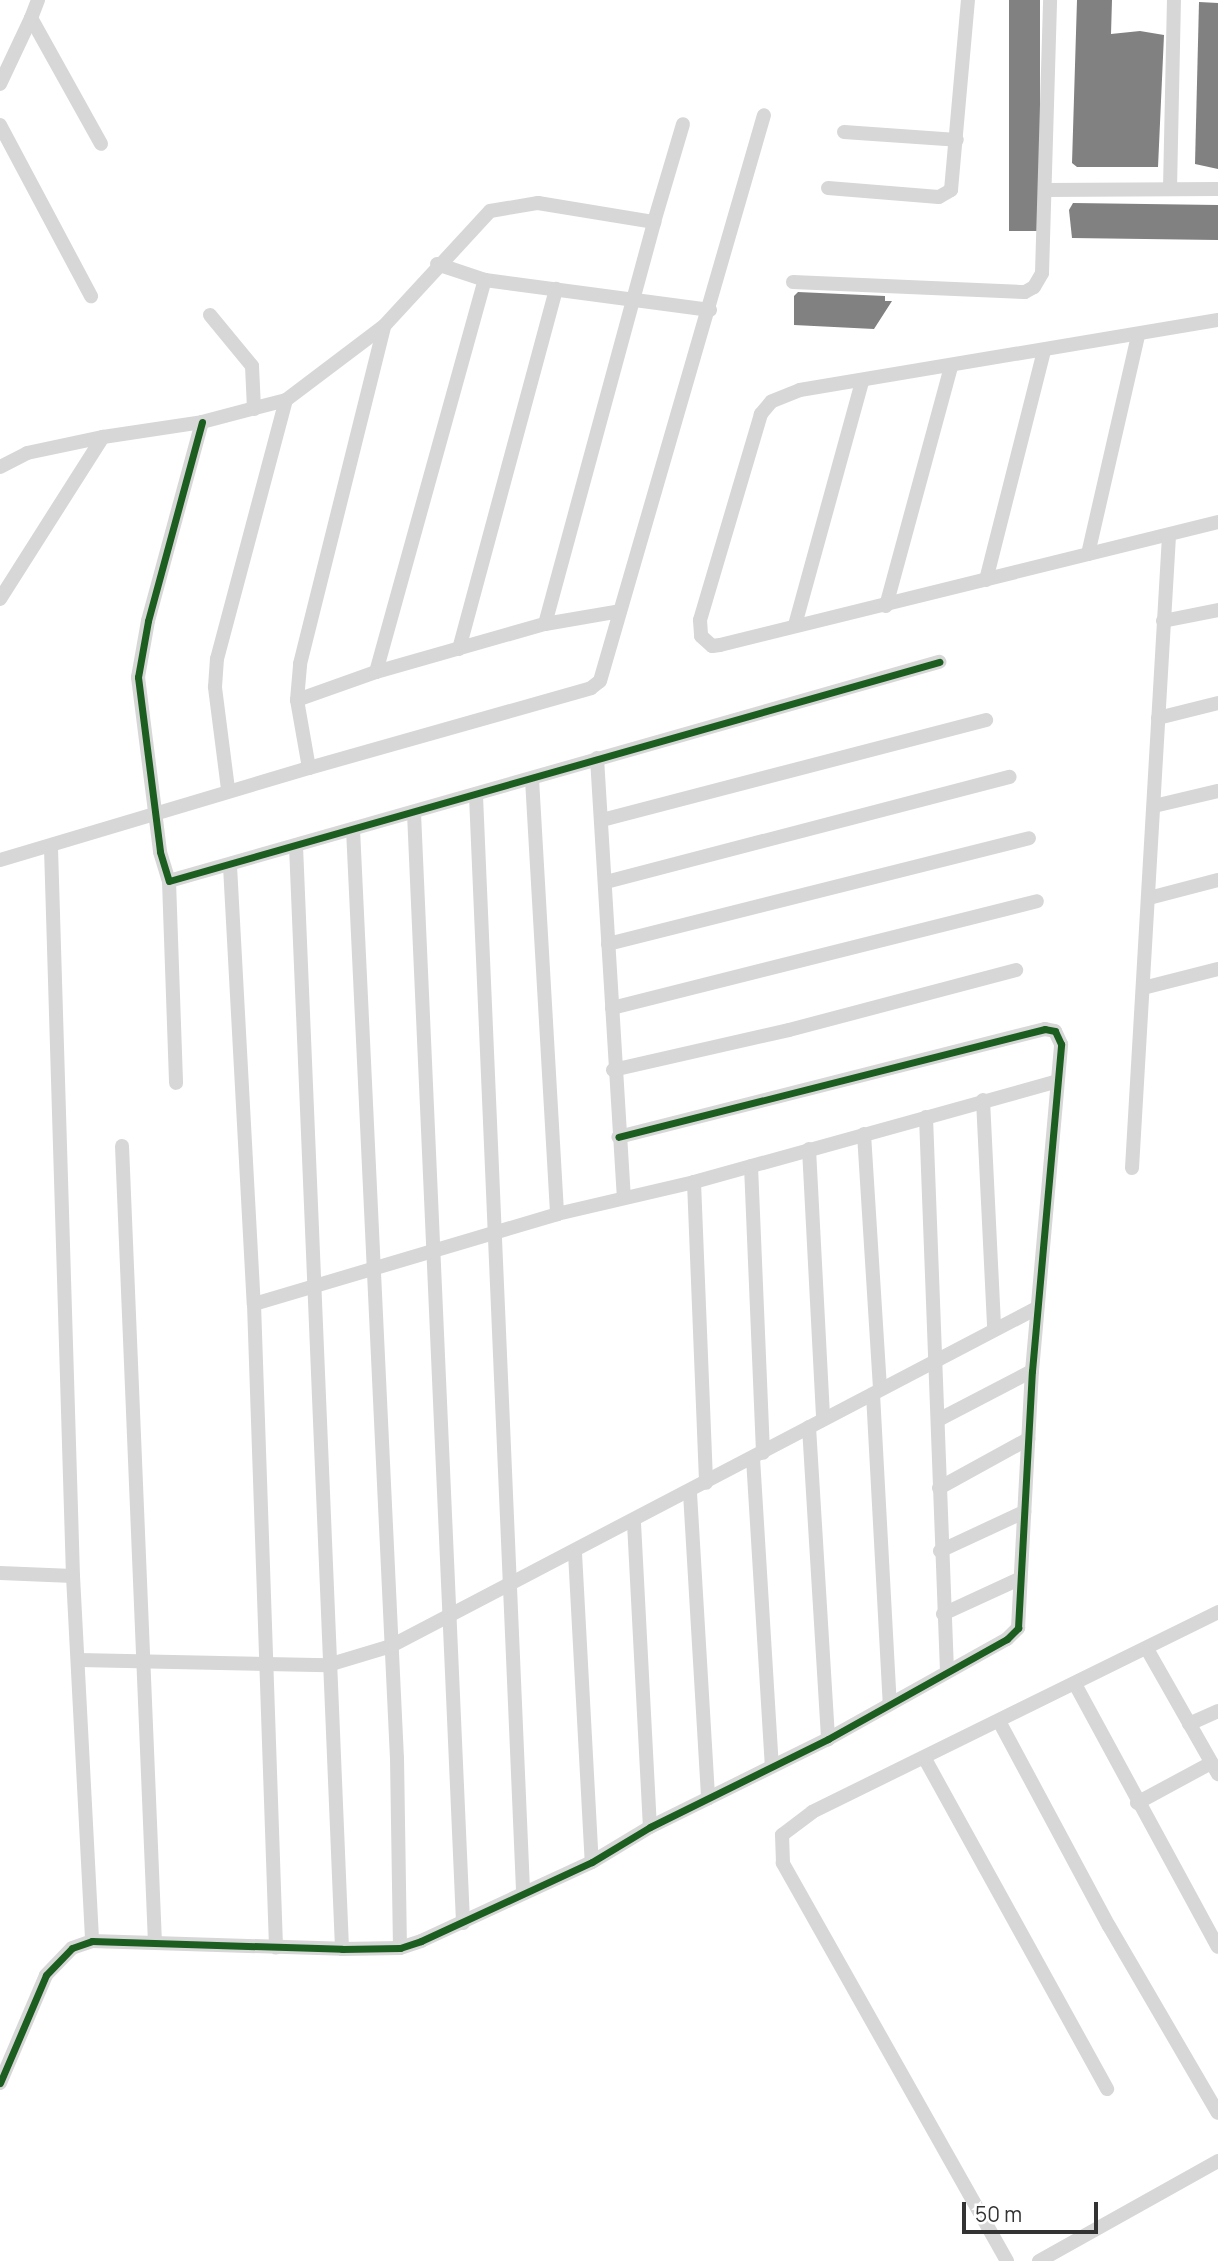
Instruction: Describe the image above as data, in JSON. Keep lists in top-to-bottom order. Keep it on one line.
{"scale_bar":"50 m"}
